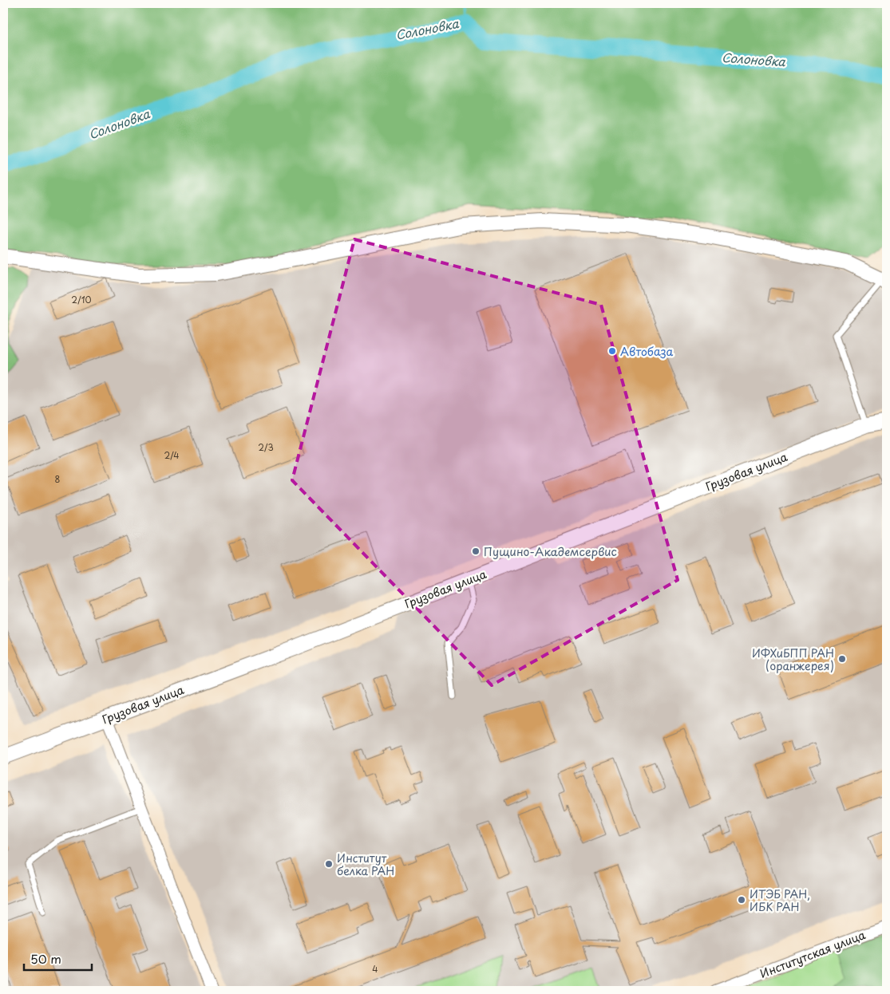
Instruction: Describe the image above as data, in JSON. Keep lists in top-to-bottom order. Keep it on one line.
{"streets":{"street":["Грузовая улица","Институтская улица"]},"water":["Солоновка"],"places":["Автобаза","Пущино-Академсервис","ИФХиБПП РАН (оранжерея)","Институт белка РАН","ИТЭБ РАН, ИБК РАН"],"house_numbers":["2/10","2/3","2/4","8","4"],"scale_bar":"50 m"}
